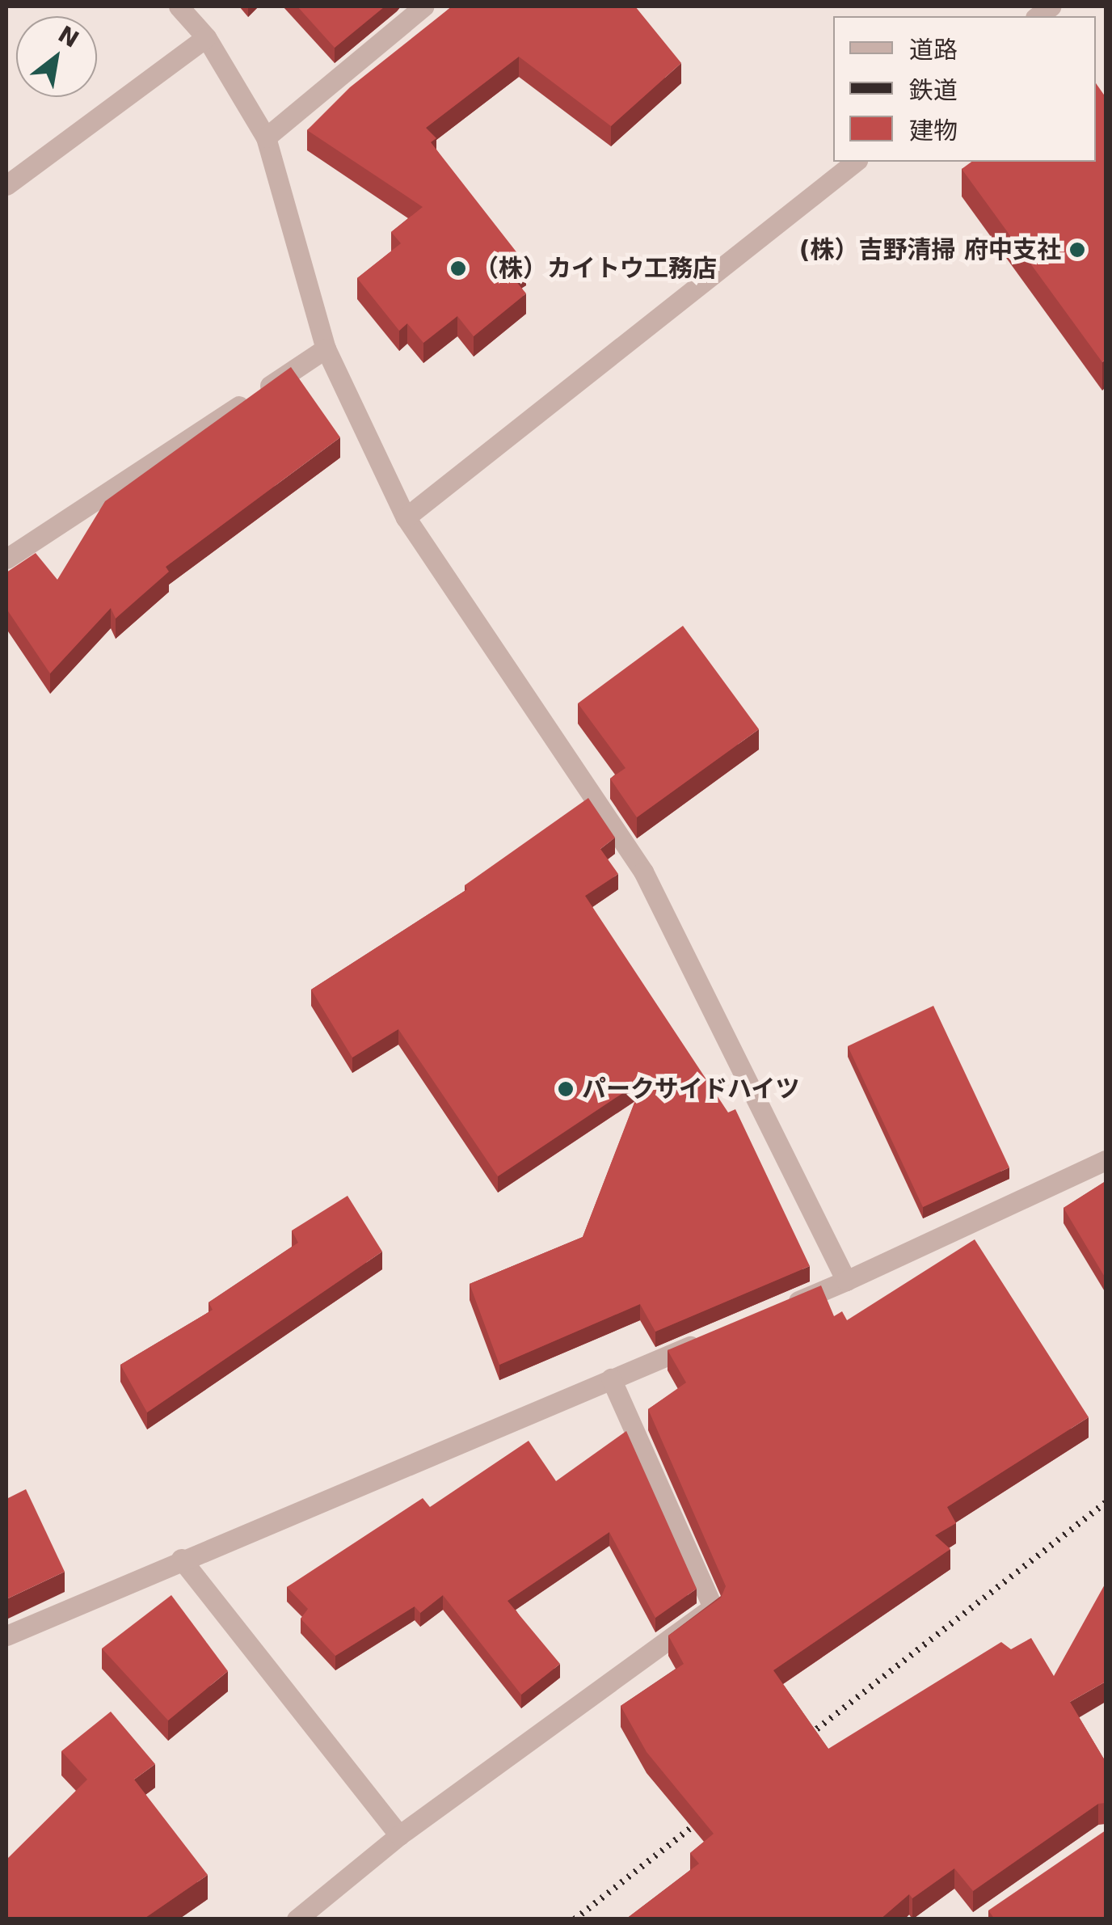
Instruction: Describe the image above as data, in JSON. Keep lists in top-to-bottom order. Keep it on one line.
{"places":["(株）吉野清掃 府中支社","（株）カイトウ工務店","パークサイドハイツ"],"legend":["道路","鉄道","建物"],"north":"top right"}
